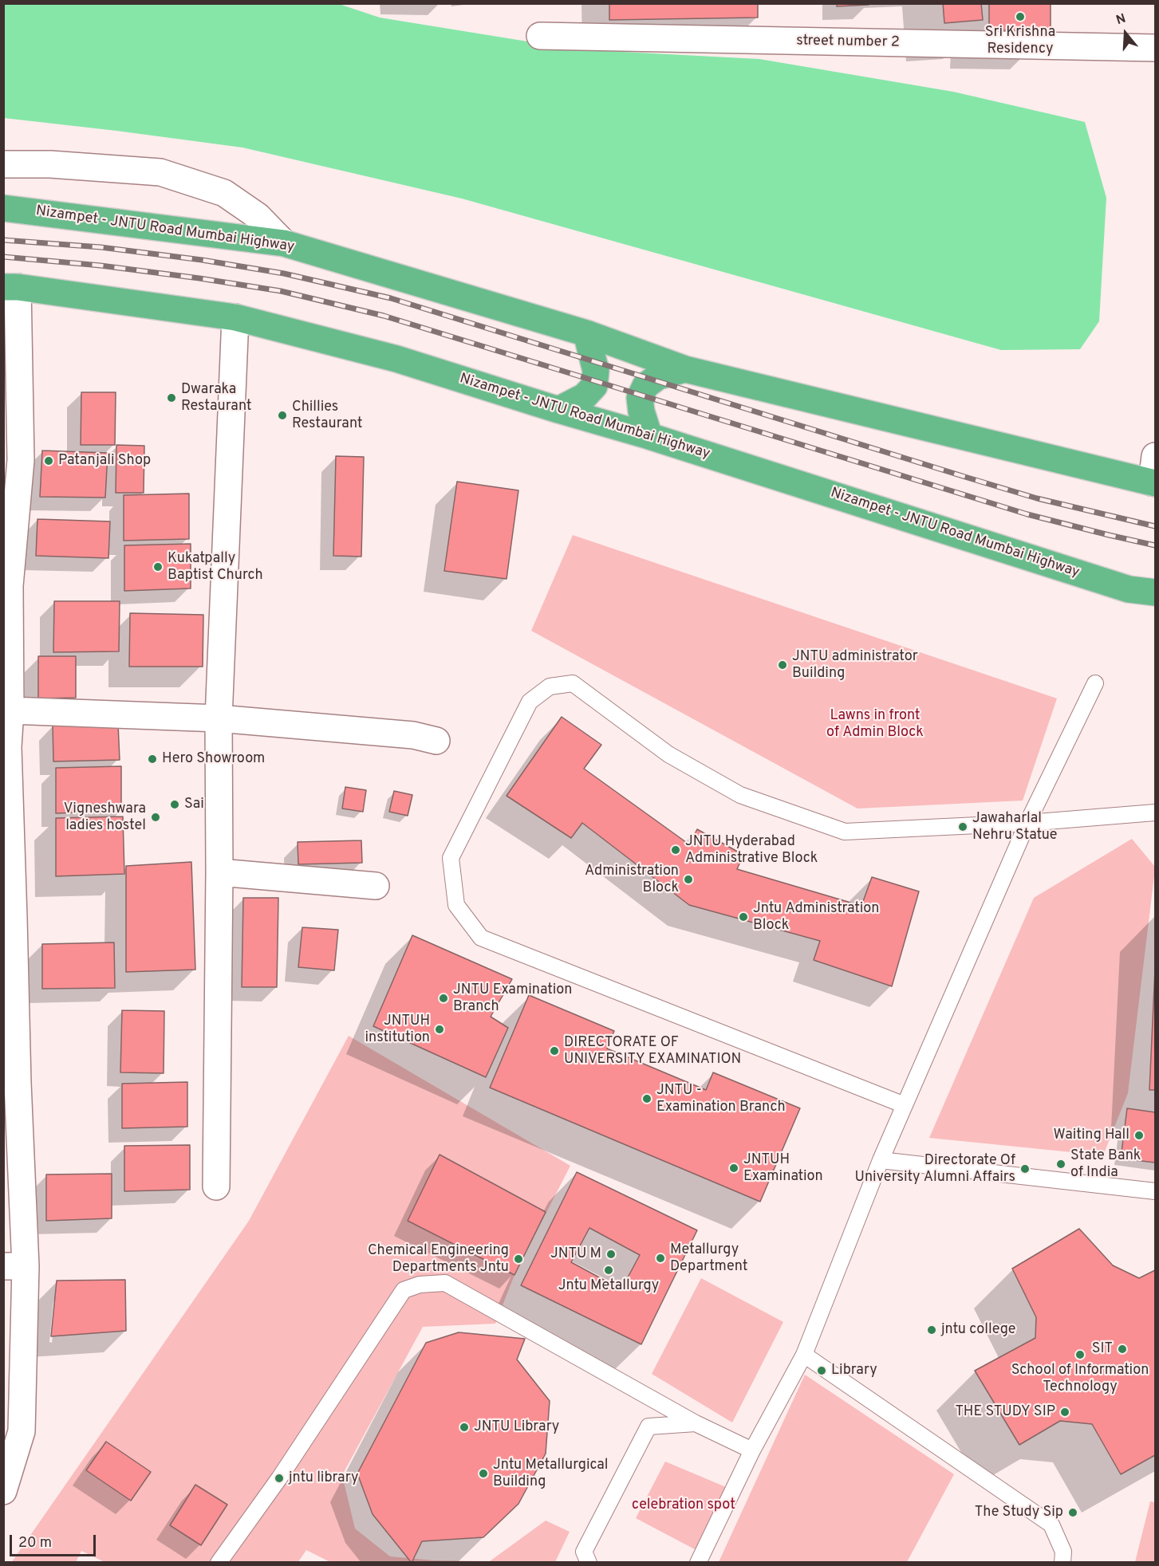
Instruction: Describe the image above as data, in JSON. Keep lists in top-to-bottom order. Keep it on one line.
{"streets":{"highway":["Nizampet - JNTU Road Mumbai Highway"],"street":["street number 2"]},"parks":["Lawns in front of Admin Block","celebration spot"],"places":["Sri Krishna Residency","Dwaraka Restaurant","Chillies Restaurant","Patanjali Shop","Kukatpally Baptist Church","JNTU administrator Building","Hero Showroom","Sai","Vigneshwara ladies hostel","Jawaharlal Nehru Statue","JNTU Hyderabad Administrative Block","Administration Block","Jntu Administration Block","JNTU Examination Branch","JNTUH institution","DIRECTORATE OF UNIVERSITY EXAMINATION","JNTU - Examination Branch","Waiting Hall","State Bank of India","JNTUH Examination","Directorate Of University Alumni Affairs","JNTU M","Metallurgy Department","Chemical Engineering Departments Jntu","Jntu Metallurgy","jntu college","SIT","School of Information Technology","Library","THE STUDY SIP","JNTU Library","Jntu Metallurgical Building","jntu library","The Study Sip"],"scale_bar":"20 m","north":"top"}
